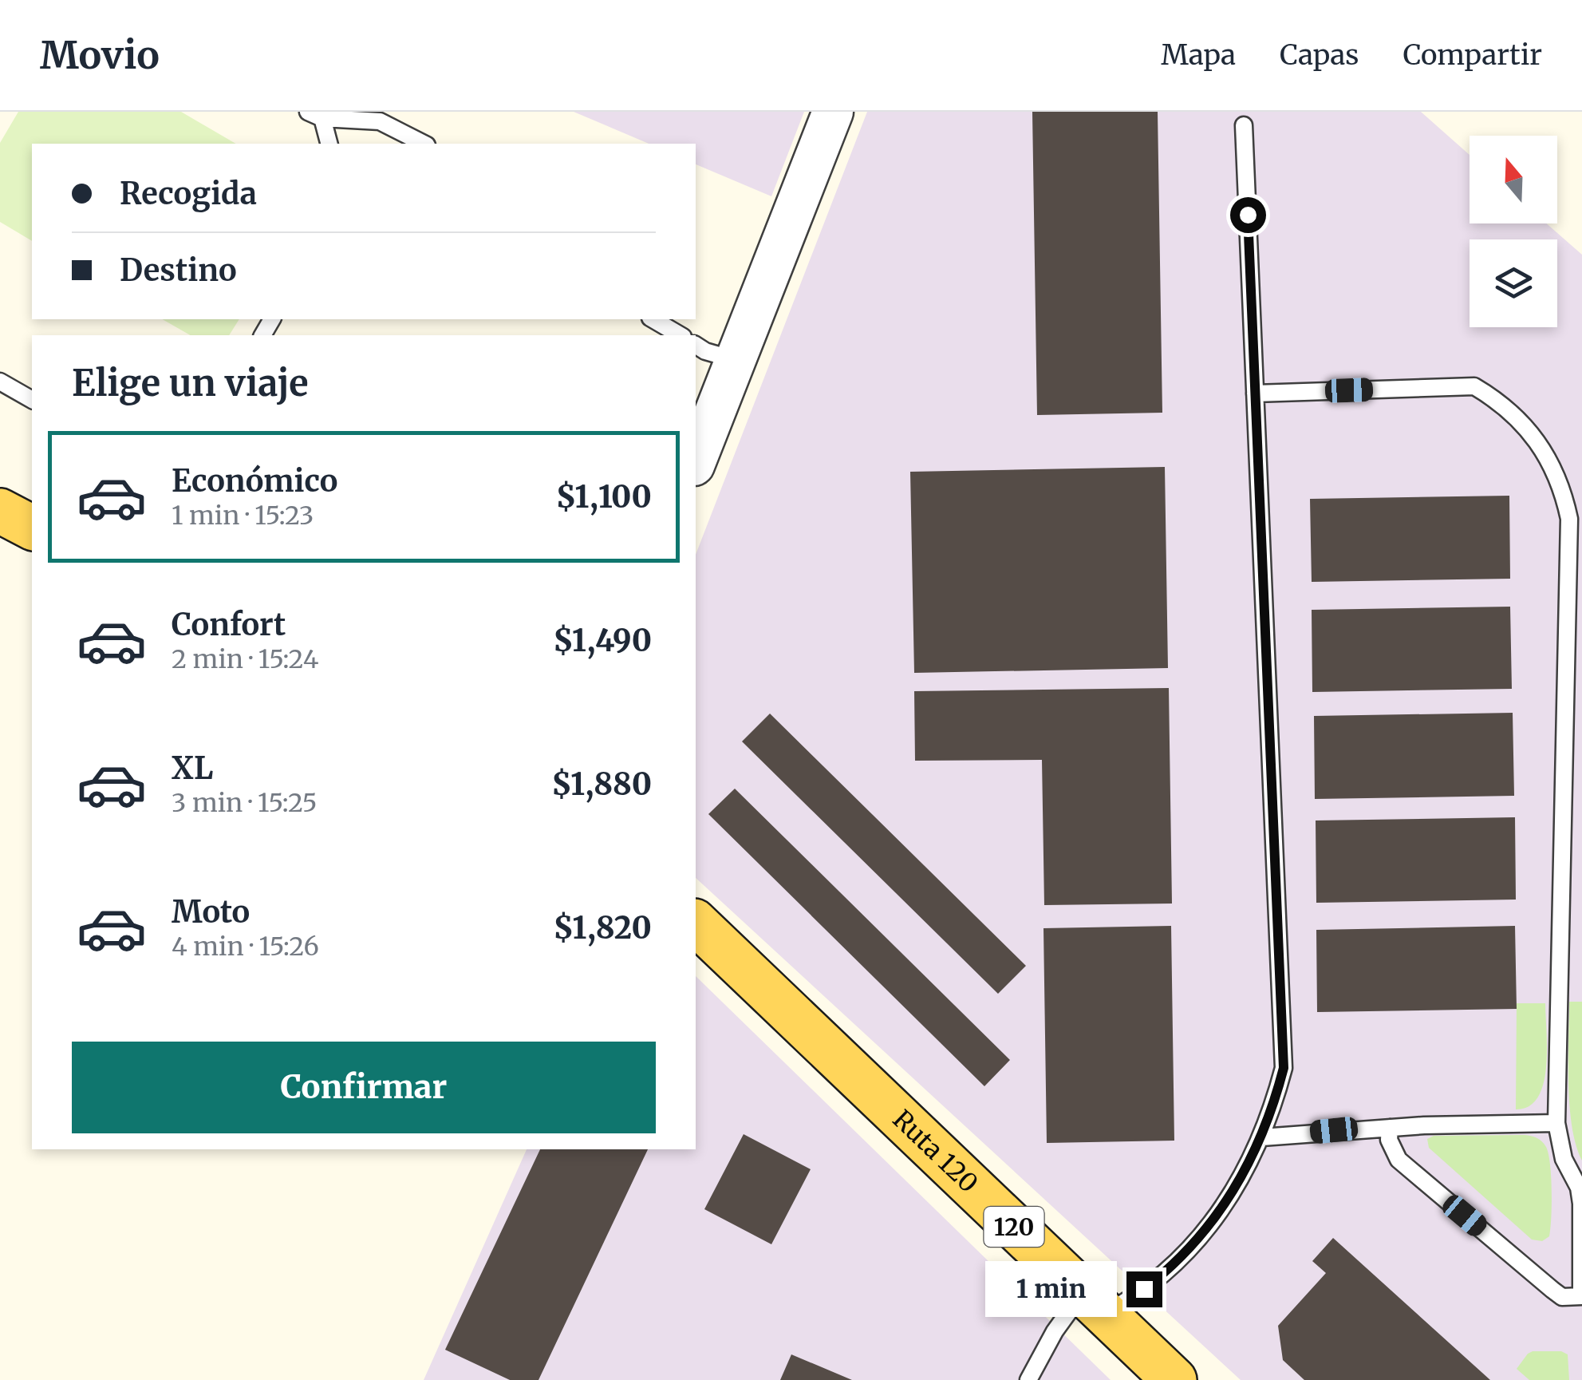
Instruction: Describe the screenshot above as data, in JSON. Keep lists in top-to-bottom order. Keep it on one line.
{"streets":{"main road":["Ruta 120","120"]},"north":"top","page":{"header":"Movio","nav":["Mapa","Capas","Compartir"],"banner":["Recogida","Destino"],"heading":"Elige un viaje","list":[{"name":"Económico","note":"1 min · 15:23","value":"$1,100"},{"name":"Confort","note":"2 min · 15:24","value":"$1,490"},{"name":"XL","note":"3 min · 15:25","value":"$1,880"},{"name":"Moto","note":"4 min · 15:26","value":"$1,820"}],"buttons":"Confirmar","bubble":"1 min"}}
